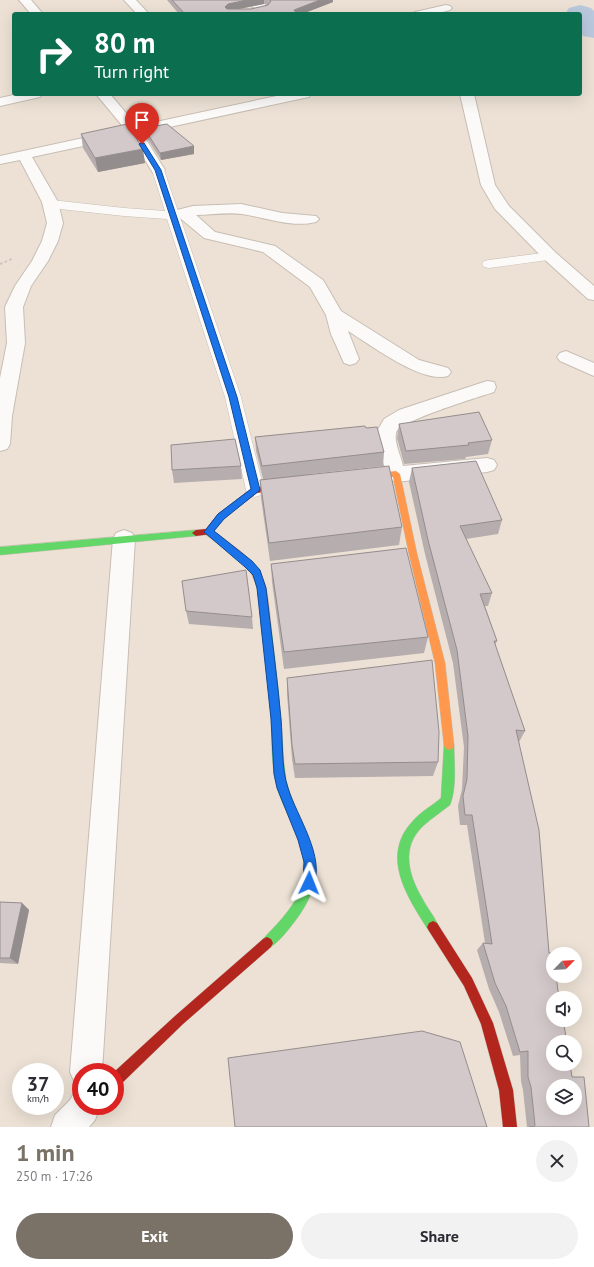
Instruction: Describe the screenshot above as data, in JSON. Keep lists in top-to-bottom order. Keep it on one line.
{"north":"top right","page":{"turn":["80 m","Turn right"],"speed":"37 km/h","limit":"40","heading":["1 min","250 m · 17:26"],"buttons":["Exit","Share"]}}
